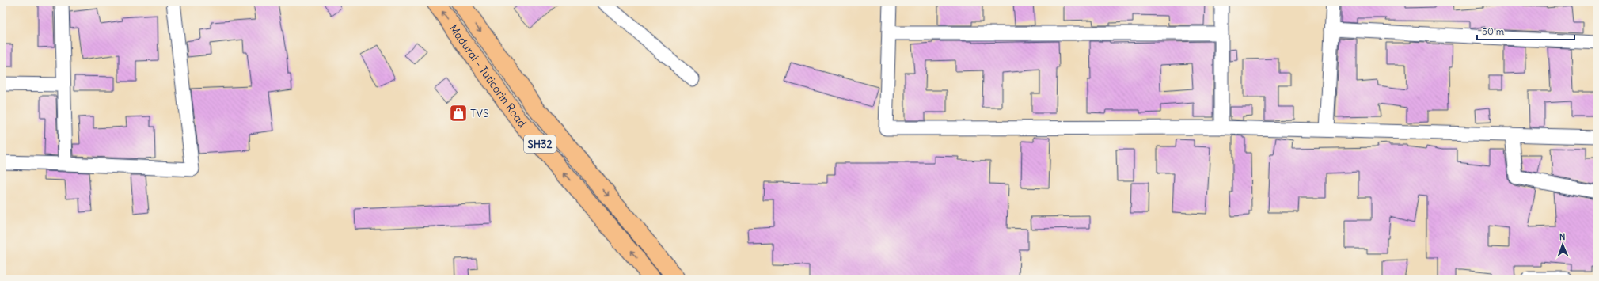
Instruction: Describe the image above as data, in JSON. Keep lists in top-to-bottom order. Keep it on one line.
{"streets":{"main road":["Madurai - Tuticorin Road","SH32"]},"places":{"shop":["TVS"]},"scale_bar":"50 m","north":"top"}
